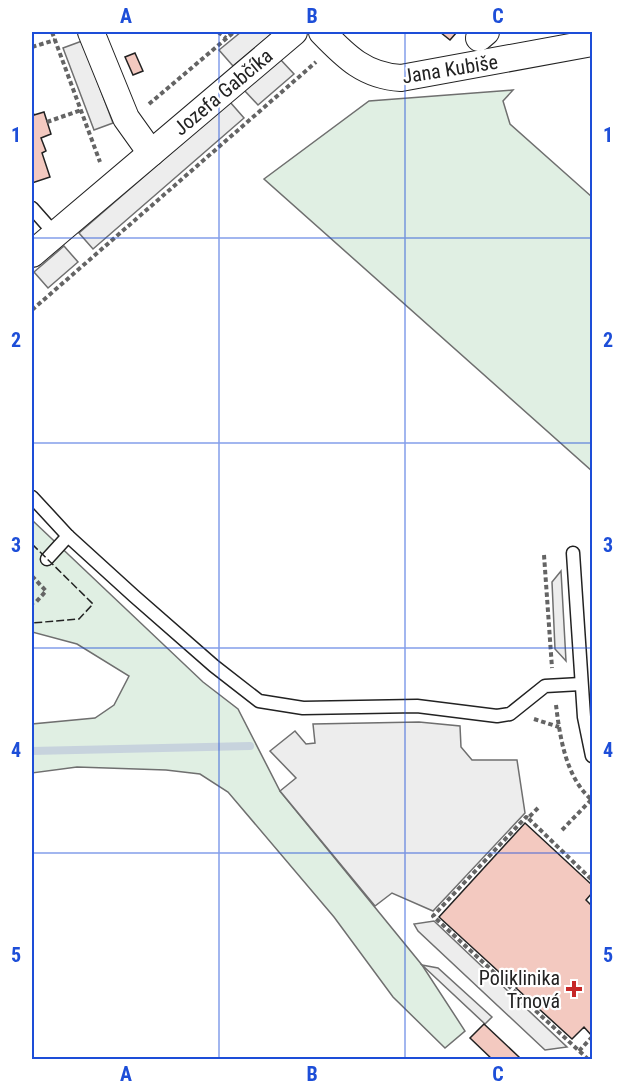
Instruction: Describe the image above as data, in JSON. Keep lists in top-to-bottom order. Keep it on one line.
{"streets":{"street":["Jana Kubiše","Jozefa Gabčíka"]},"places":{"health":["Poliklinika Trnová"]},"grid":{"columns":["A","B","C"],"rows":["1","2","3","4","5"]}}
